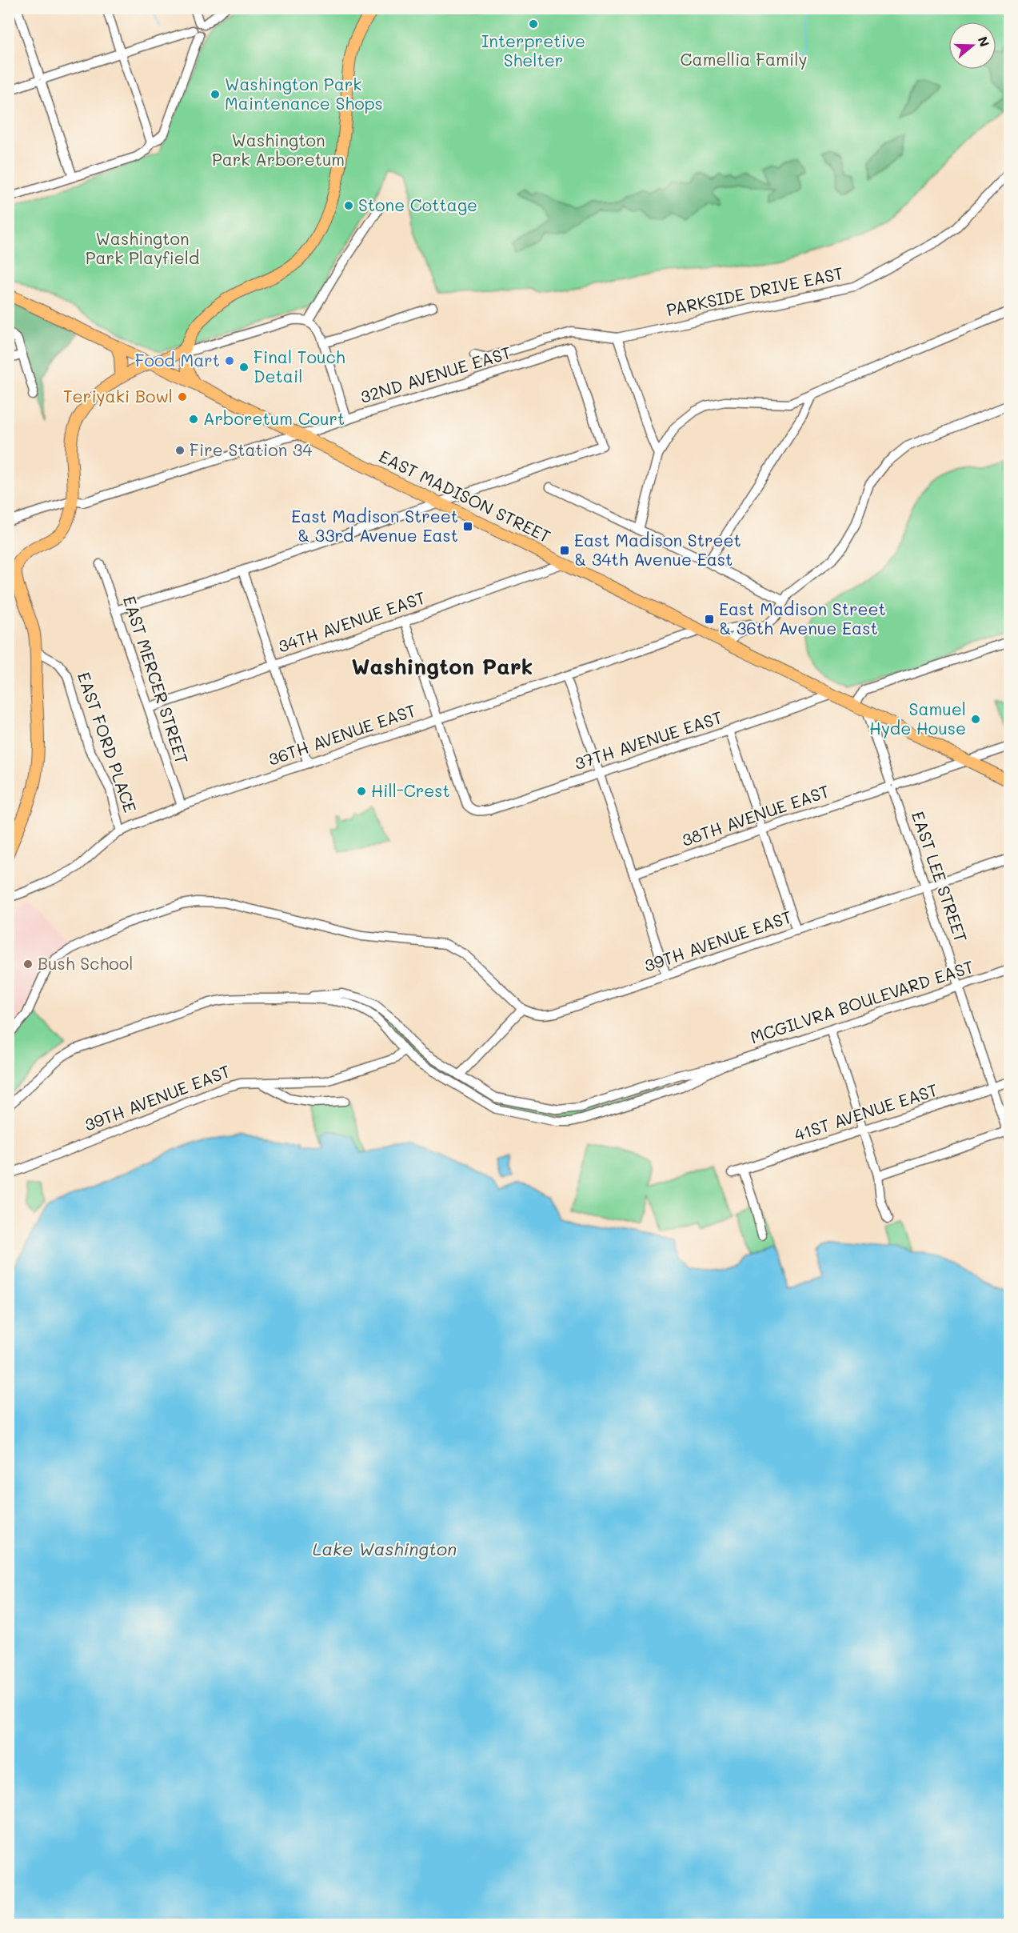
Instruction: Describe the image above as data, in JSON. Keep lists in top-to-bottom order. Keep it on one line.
{"streets":{"main road":["EAST MADISON STREET"],"street":["PARKSIDE DRIVE EAST","32ND AVENUE EAST","34TH AVENUE EAST","EAST MERCER STREET","36TH AVENUE EAST","37TH AVENUE EAST","EAST FORD PLACE","38TH AVENUE EAST","EAST LEE STREET","39TH AVENUE EAST","MCGILVRA BOULEVARD EAST","41ST AVENUE EAST"]},"crossings":[["32ND AVENUE EAST","EAST MADISON STREET"],["EAST MADISON STREET","34TH AVENUE EAST"],["EAST MADISON STREET","36TH AVENUE EAST"],["EAST MADISON STREET","37TH AVENUE EAST"],["EAST MADISON STREET","38TH AVENUE EAST"],["EAST MADISON STREET","EAST LEE STREET"],["34TH AVENUE EAST","EAST MERCER STREET"],["EAST MERCER STREET","36TH AVENUE EAST"],["36TH AVENUE EAST","37TH AVENUE EAST"],["36TH AVENUE EAST","EAST FORD PLACE"],["38TH AVENUE EAST","EAST LEE STREET"],["EAST LEE STREET","39TH AVENUE EAST"],["EAST LEE STREET","MCGILVRA BOULEVARD EAST"],["EAST LEE STREET","41ST AVENUE EAST"],["39TH AVENUE EAST","MCGILVRA BOULEVARD EAST"]],"districts":["Washington Park"],"water":["Lake Washington"],"parks":["Camellia Family","Washington Park Arboretum","Washington Park Playfield"],"places":{"other":["Interpretive Shelter","Washington Park Maintenance Shops","Stone Cottage","Food Mart","Final Touch Detail","Teriyaki Bowl","Arboretum Court","Fire Station 34","Samuel Hyde House","Hill-Crest","Bush School"],"transit":["East Madison Street & 33rd Avenue East","East Madison Street & 34th Avenue East","East Madison Street & 36th Avenue East"]},"north":"right"}
